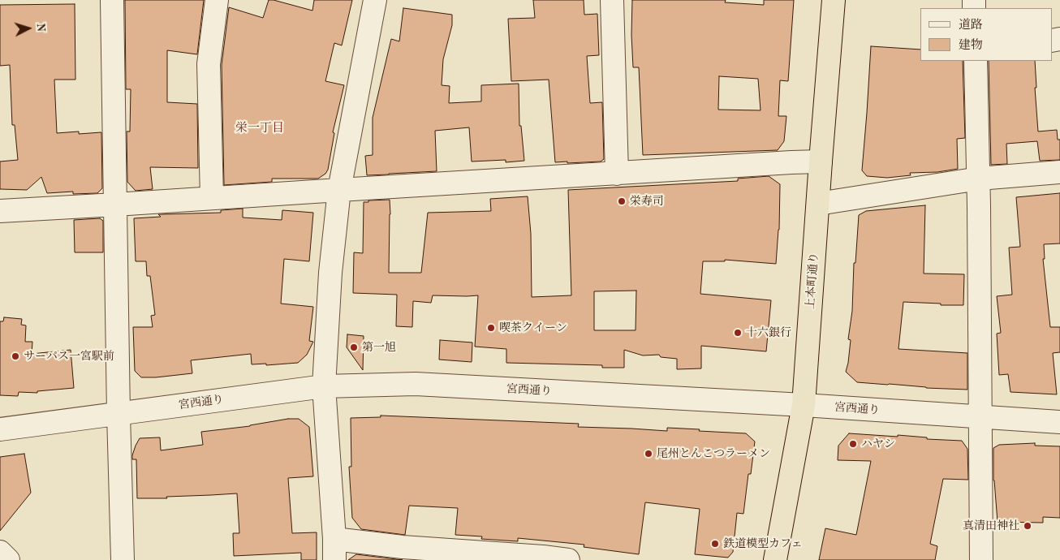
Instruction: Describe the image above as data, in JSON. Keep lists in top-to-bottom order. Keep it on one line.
{"streets":{"highway":["上本町通り"],"street":["宮西通り"]},"crossings":[["上本町通り","宮西通り"]],"districts":["栄一丁目"],"places":["栄寿司","喫茶クイーン","十六銀行","第一旭","サーパス一宮駅前","ハヤシ","尾州とんこつラーメン","真清田神社","鉄道模型カフェ"],"legend":["道路","建物"],"north":"right"}
